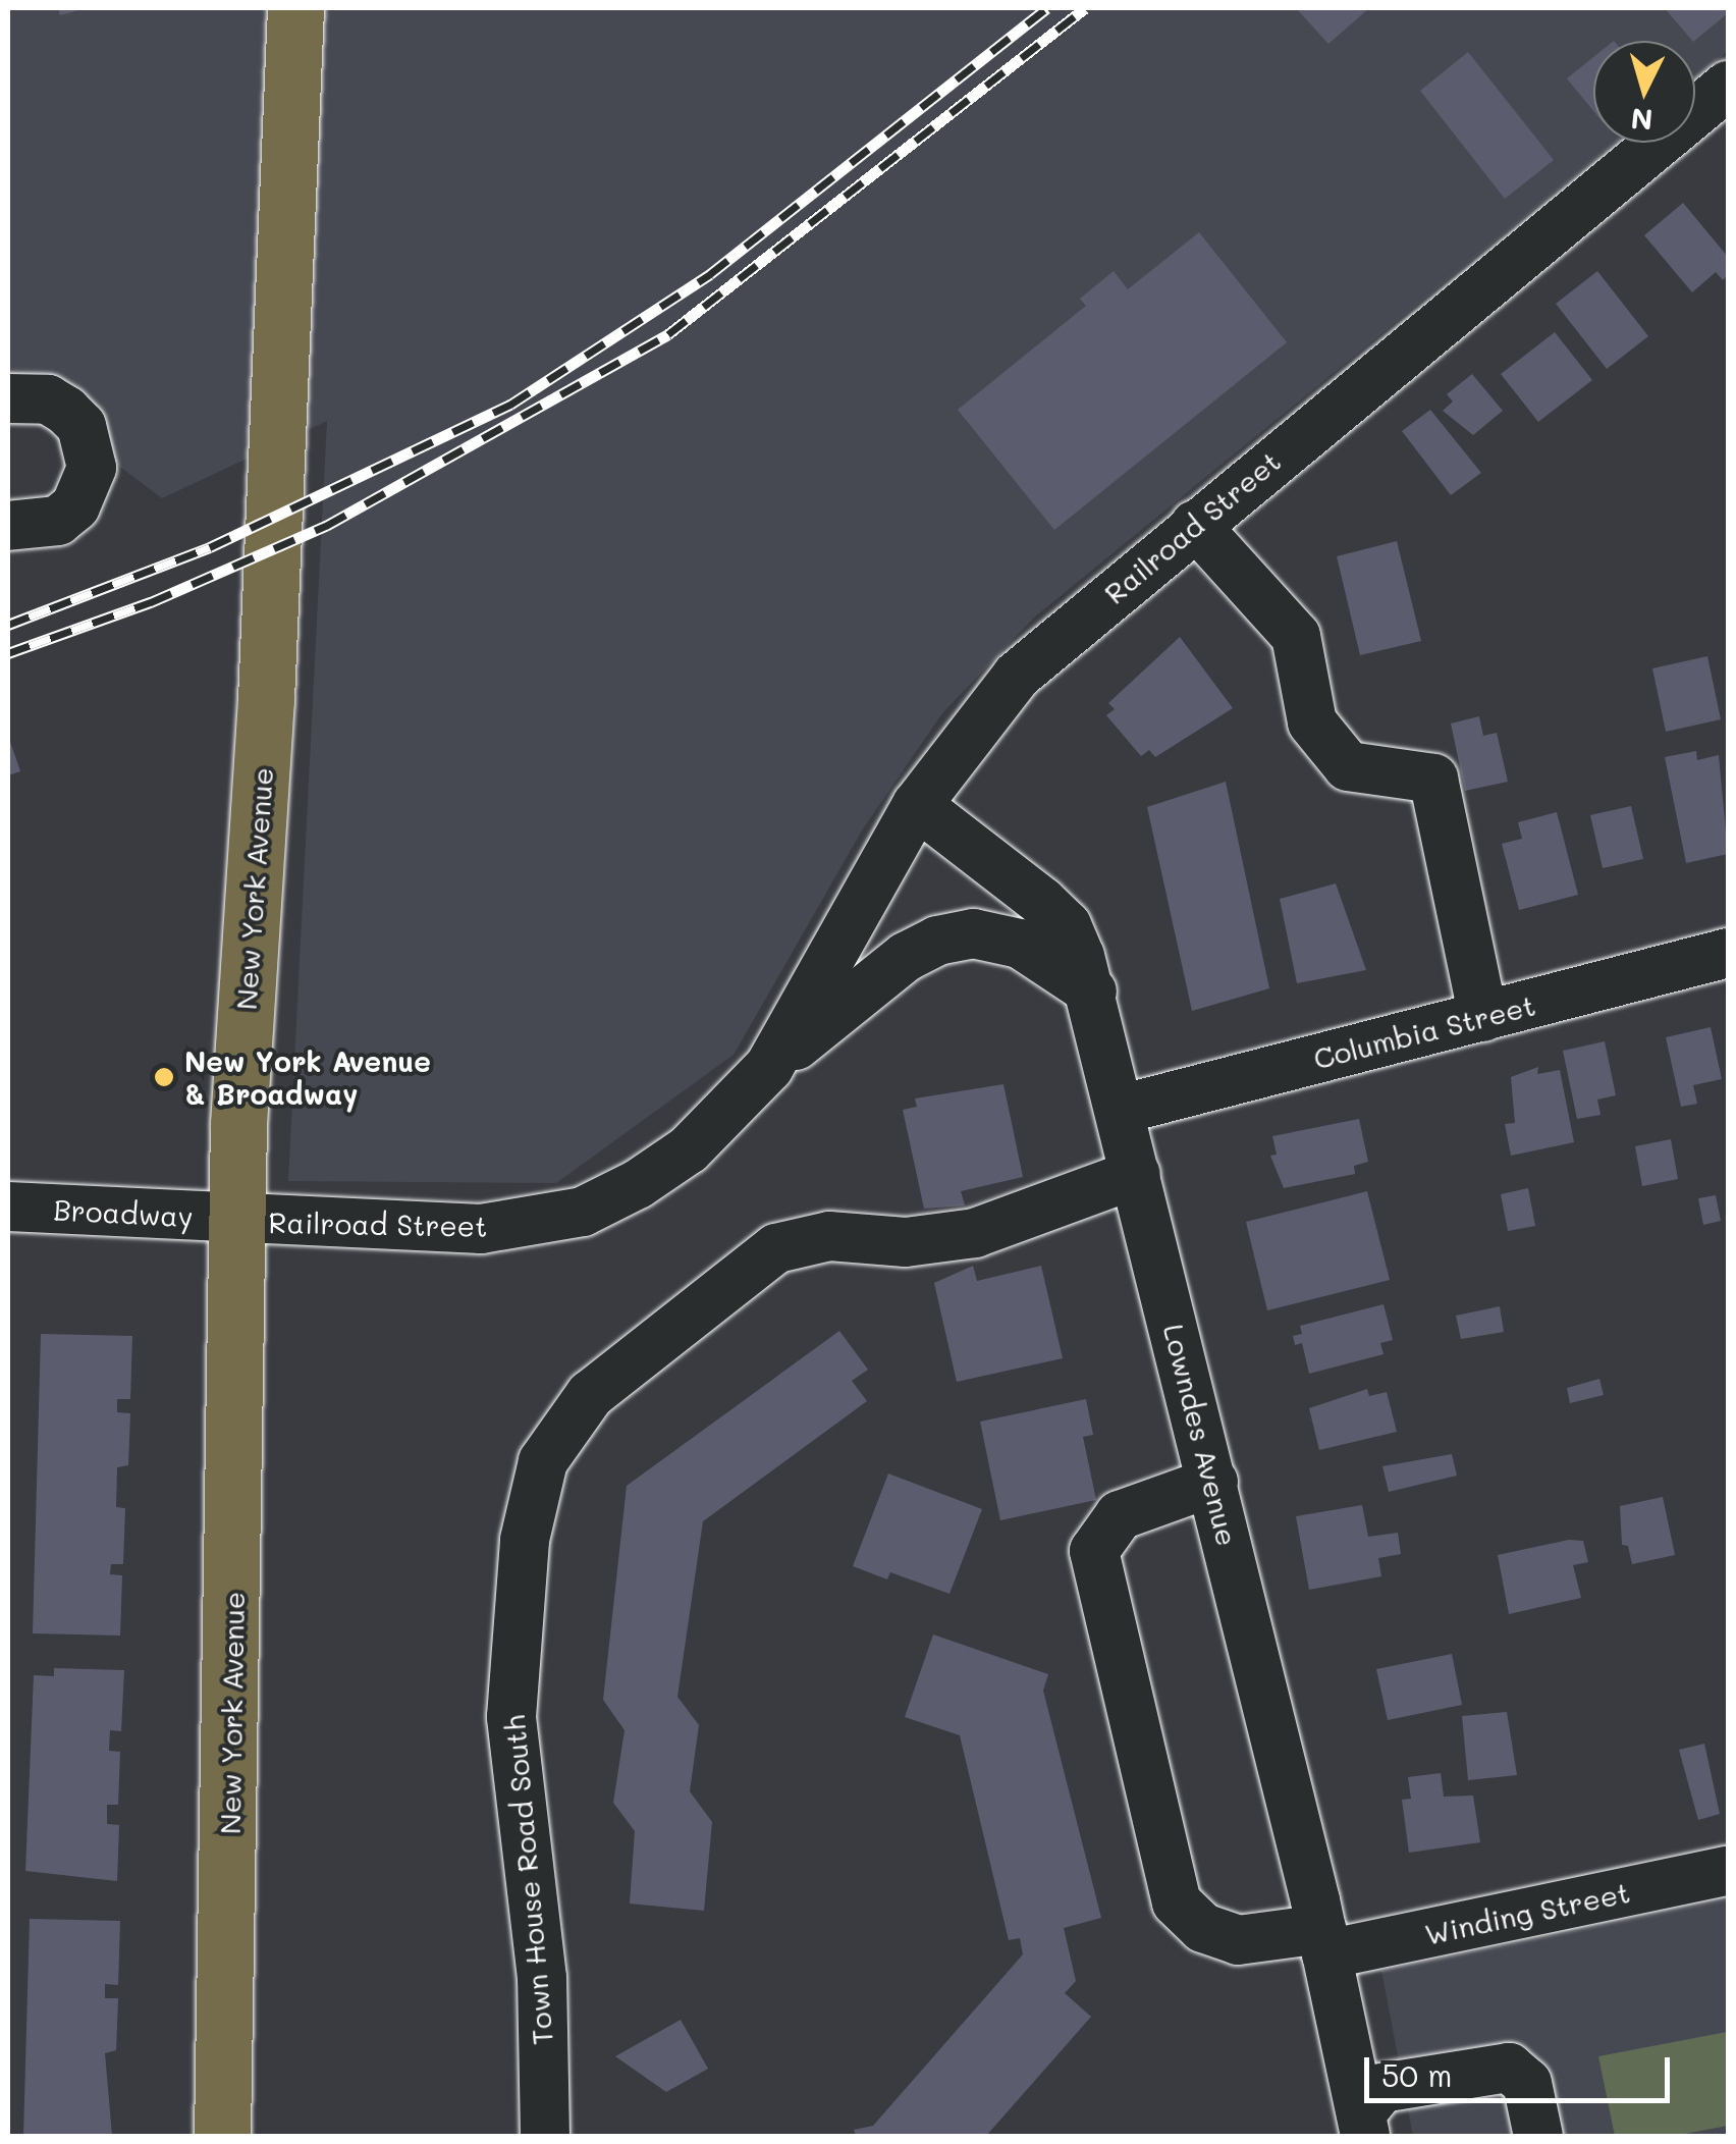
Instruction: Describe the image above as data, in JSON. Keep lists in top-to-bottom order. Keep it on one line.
{"streets":{"main road":["New York Avenue"],"street":["Railroad Street","Columbia Street","Broadway","Lowndes Avenue","Town House Road South","Winding Street"]},"crossings":[["Railroad Street","New York Avenue"],["Railroad Street","Broadway"],["Railroad Street","Lowndes Avenue"],["New York Avenue","Broadway"],["Columbia Street","Lowndes Avenue"],["Lowndes Avenue","Town House Road South"],["Lowndes Avenue","Winding Street"]],"places":["New York Avenue & Broadway"],"scale_bar":"50 m","north":"bottom"}
